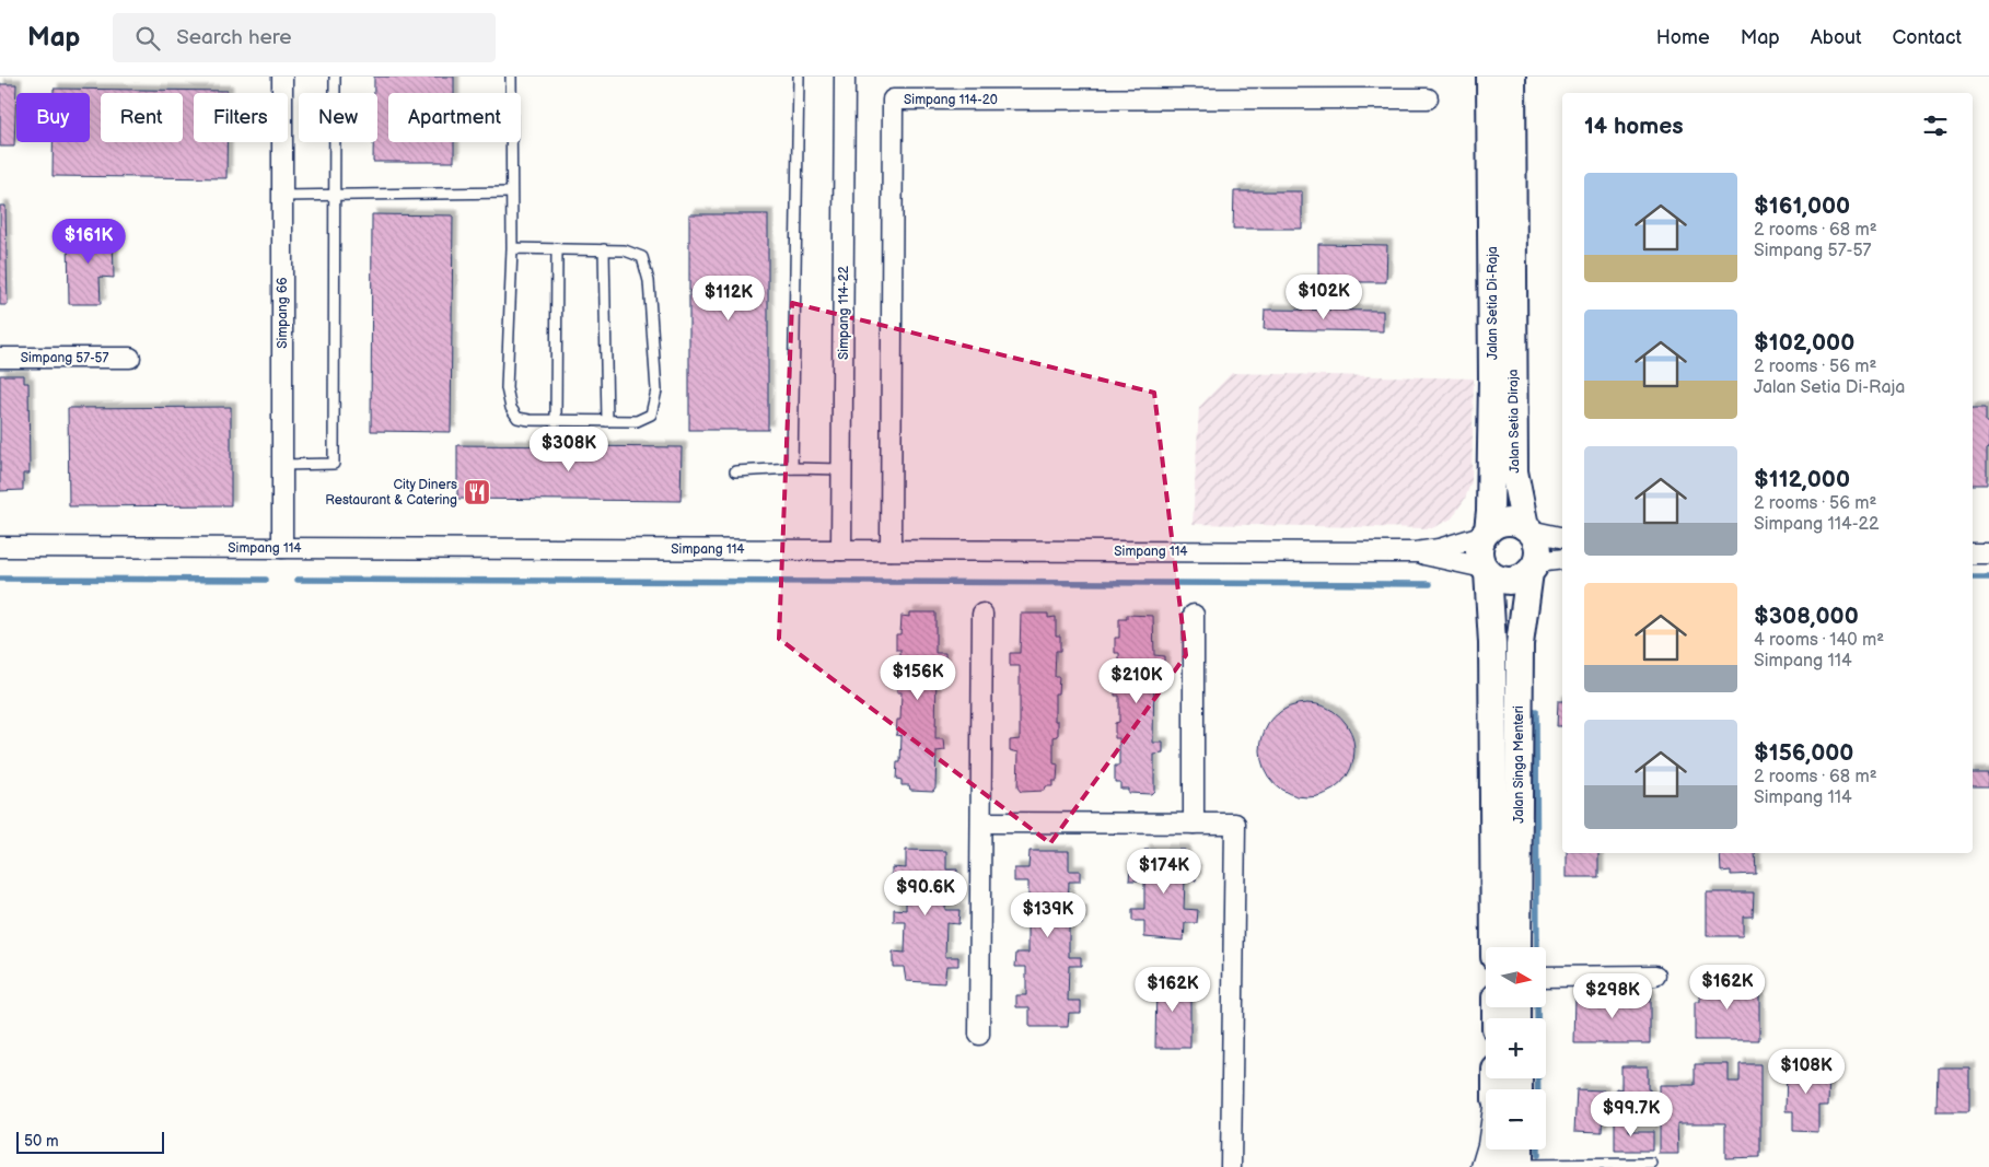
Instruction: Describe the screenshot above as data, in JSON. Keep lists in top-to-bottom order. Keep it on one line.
{"streets":{"main road":["Jalan Setia Di-Raja","Jalan Setia Diraja","Jalan Singa Menteri"],"street":["Simpang 114-20","Simpang 66","Simpang 114-22","Simpang 57-57","Simpang 114"]},"crossings":[["Simpang 114-20","Simpang 114"],["Jalan Setia Di-Raja","Jalan Setia Diraja"],["Jalan Setia Di-Raja","Simpang 114"],["Jalan Setia Di-Raja","Jalan Singa Menteri"],["Simpang 66","Simpang 114"],["Simpang 114-22","Simpang 114"],["Jalan Setia Diraja","Simpang 114"],["Jalan Setia Diraja","Jalan Singa Menteri"],["Simpang 114","Jalan Singa Menteri"]],"places":{"restaurant":["City Diners Restaurant & Catering"]},"scale_bar":"50 m","north":"right","page":{"header":"Map","search":"Search here","nav":["Home","Map","About","Contact"],"chip":["Buy","Rent","Filters","New","Apartment"],"heading":"14 homes","list":[{"name":"$161,000","note":"2 rooms · 68 m² · Simpang 57-57"},{"name":"$102,000","note":"2 rooms · 56 m² · Jalan Setia Di-Raja"},{"name":"$112,000","note":"2 rooms · 56 m² · Simpang 114-22"},{"name":"$308,000","note":"4 rooms · 140 m² · Simpang 114"},{"name":"$156,000","note":"2 rooms · 68 m² · Simpang 114"}],"price":["$161K","$102K","$112K","$308K","$156K","$210K","$174K","$90.6K","$139K","$162K","$162K","$298K","$108K","$99.7K"],"map_buttons":["+","−"],"scale":"50 m"}}
